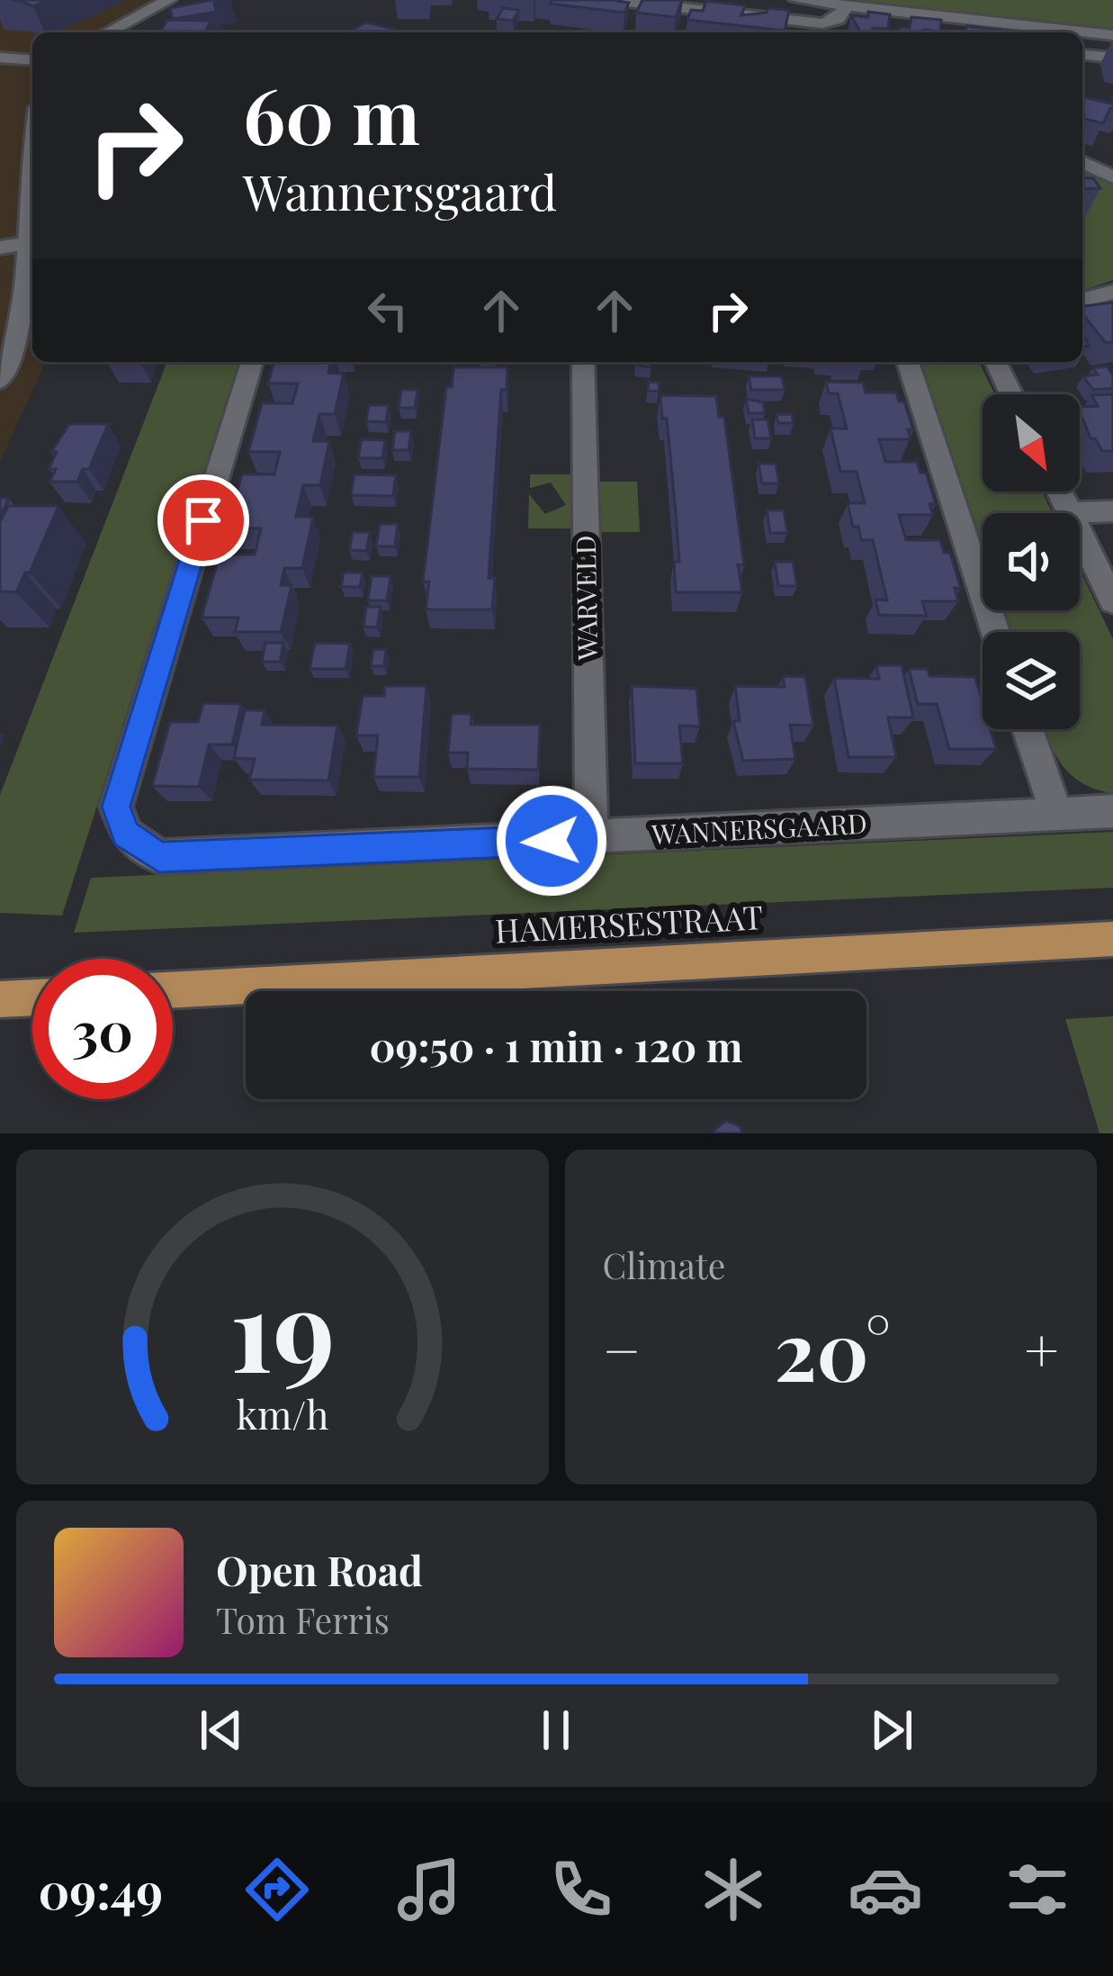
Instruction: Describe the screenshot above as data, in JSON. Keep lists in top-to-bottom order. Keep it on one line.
{"streets":{"main road":["HAMERSESTRAAT"],"street":["WARVELD","WANNERSGAARD"]},"crossings":[["WARVELD","WANNERSGAARD"]],"north":"bottom right","page":{"turn":["60 m","Wannersgaard"],"limit":"30","trip":"09:50 · 1 min · 120 m","tile":"Climate","heat":["−","20°","+"],"song":["Open Road","Tom Ferris"],"tabs":"09:49","gauge":["19","km/h"]}}
